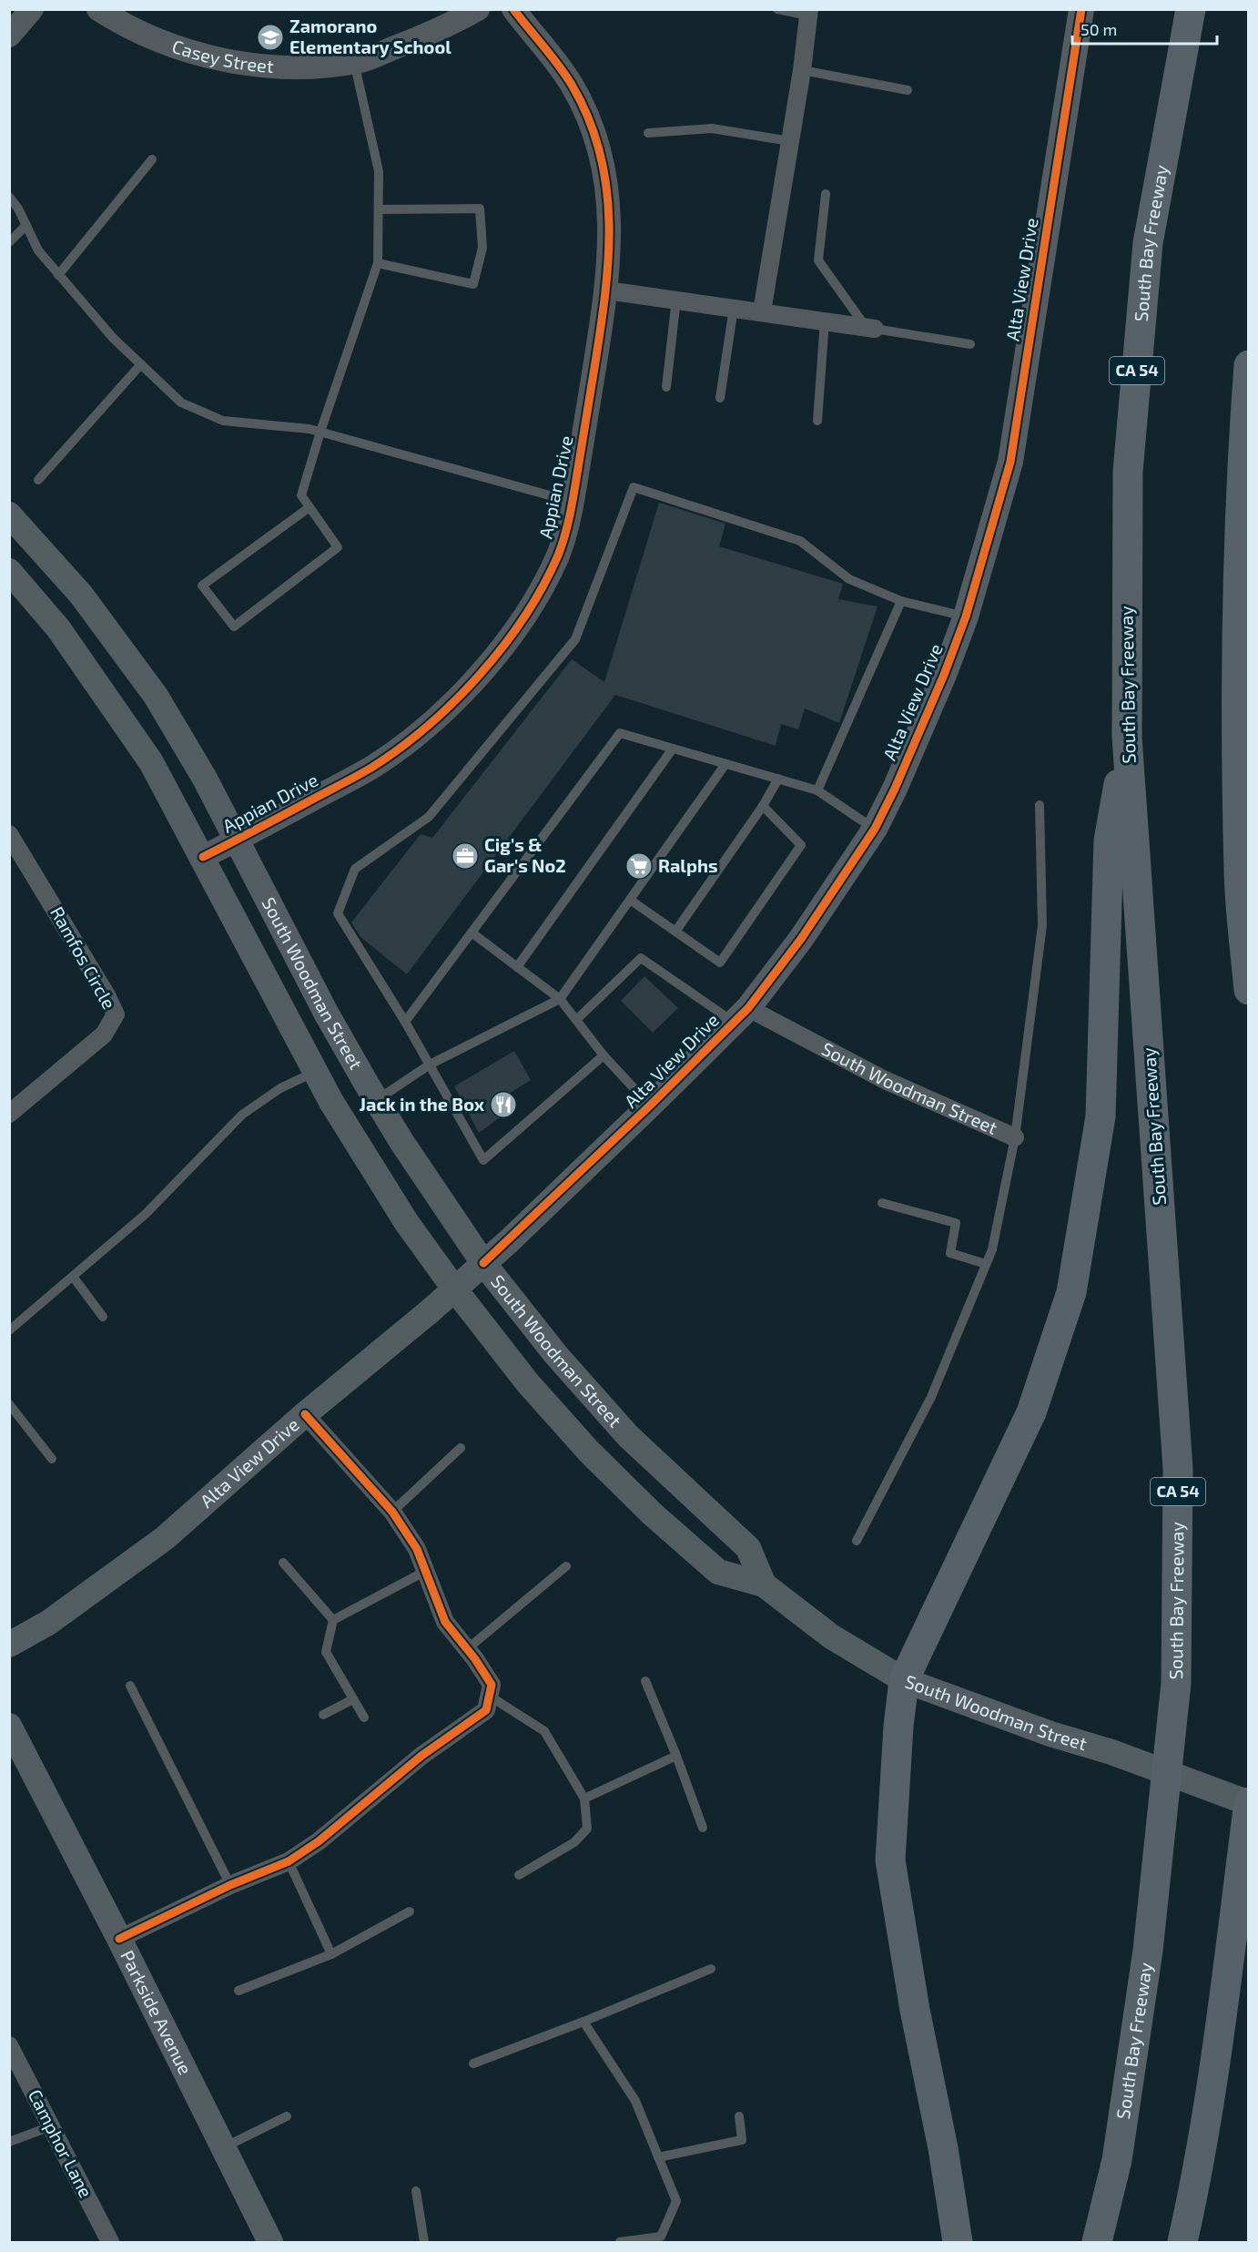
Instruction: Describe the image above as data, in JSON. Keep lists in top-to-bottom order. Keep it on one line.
{"streets":{"highway":["South Bay Freeway","CA 54"],"main road":["Alta View Drive","South Woodman Street","Parkside Avenue"],"street":["Casey Street","Appian Drive","Ramfos Circle","Camphor Lane"]},"crossings":[["Alta View Drive","South Woodman Street"],["Appian Drive","South Woodman Street"]],"places":{"school or university":["Zamorano Elementary School"],"office":["Cig's & Gar's No2"],"supermarket":["Ralphs"],"restaurant":["Jack in the Box"]},"scale_bar":"50 m"}
